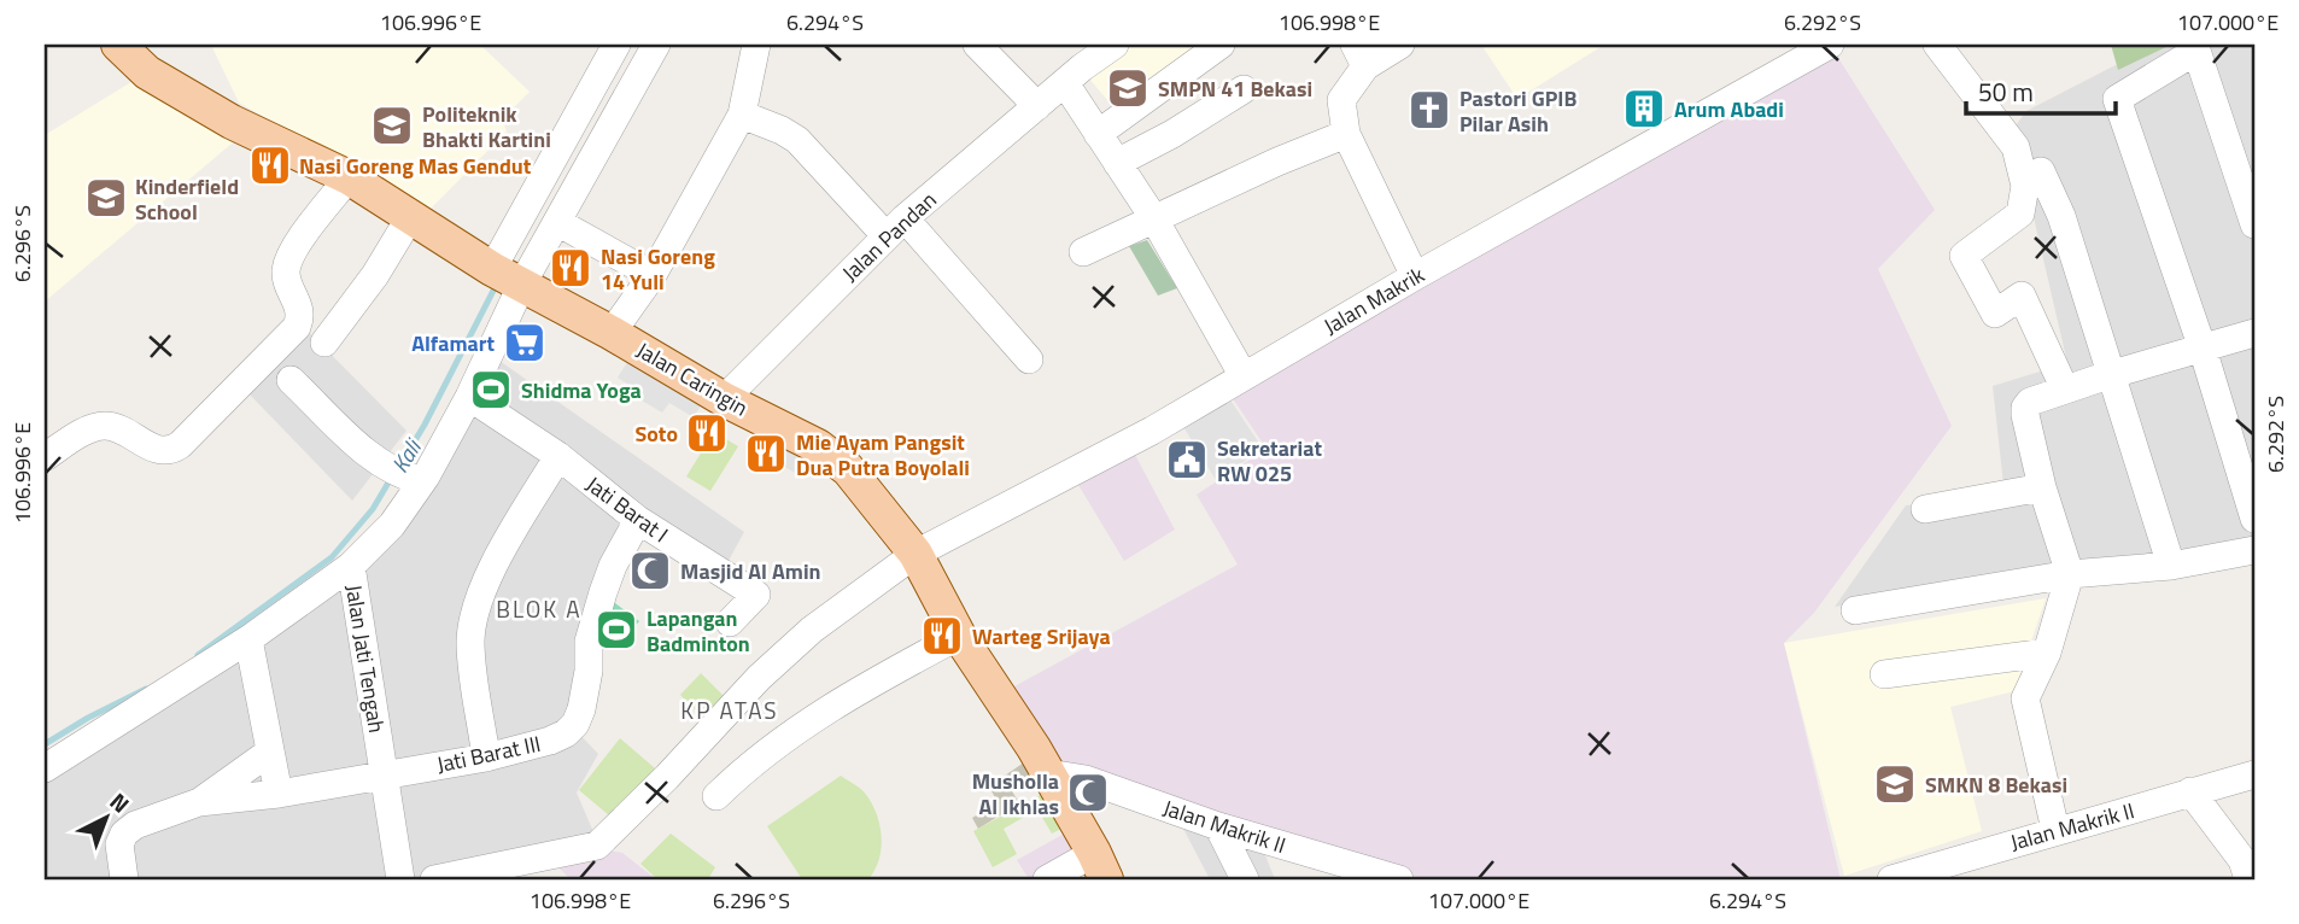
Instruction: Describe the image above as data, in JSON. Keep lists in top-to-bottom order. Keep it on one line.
{"streets":{"main road":["Jalan Caringin"],"street":["Jalan Pandan","Jalan Makrik","Jati Barat I","Jalan Jati Tengah","Jati Barat III","Jalan Makrik II"]},"crossings":[["Jalan Pandan","Jalan Caringin"],["Jalan Makrik","Jalan Caringin"],["Jalan Caringin","Jalan Jati Tengah"],["Jalan Caringin","Jalan Makrik II"],["Jati Barat I","Jalan Jati Tengah"],["Jati Barat I","Jati Barat III"],["Jalan Jati Tengah","Jati Barat III"]],"districts":["BLOK A","KP ATAS"],"water":["Kali"],"places":{"school or university":["SMPN 41 Bekasi","Politeknik Bhakti Kartini","Kinderfield School","SMKN 8 Bekasi"],"building":["Arum Abadi"],"church":["Pastori GPIB Pilar Asih"],"restaurant":["Nasi Goreng Mas Gendut","Nasi Goreng 14 Yuli","Soto","Mie Ayam Pangsit Dua Putra Boyolali","Warteg Srijaya"],"supermarket":["Alfamart"],"sports":["Shidma Yoga","Lapangan Badminton"],"public building":["Sekretariat RW 025"],"mosque":["Masjid Al Amin","Musholla Al Ikhlas"]},"scale_bar":"50 m","north":"top right","coordinates":["106.996°E","6.294°S","106.998°E","6.292°S","107.000°E","6.296°S"]}
